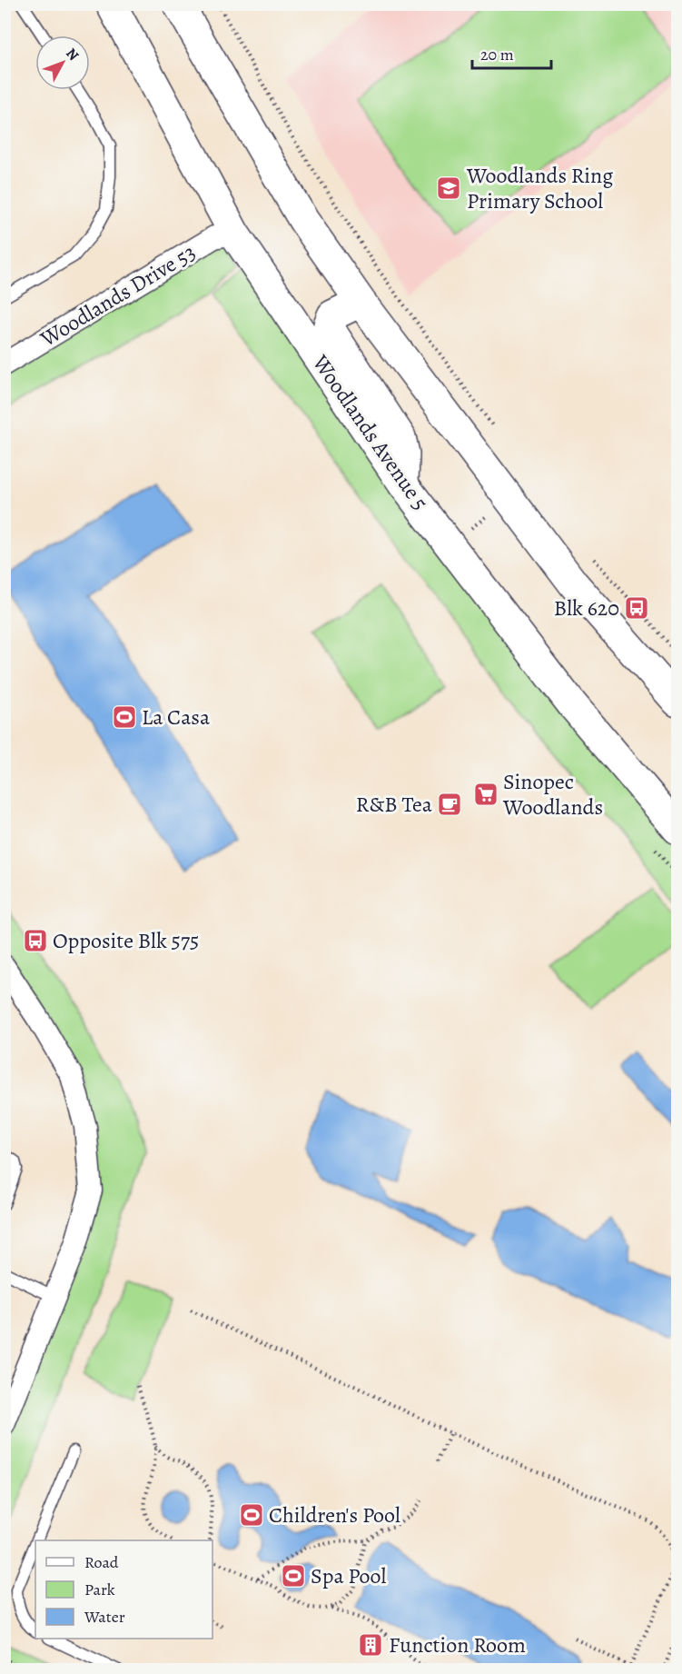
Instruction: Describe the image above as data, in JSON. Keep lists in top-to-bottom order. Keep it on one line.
{"streets":{"main road":["Woodlands Avenue 5"],"street":["Woodlands Drive 53"]},"crossings":[["Woodlands Drive 53","Woodlands Avenue 5"]],"places":{"school or university":["Woodlands Ring Primary School"],"bus stop":["Blk 620","Opposite Blk 575"],"sports":["La Casa","Children's Pool","Spa Pool"],"supermarket":["Sinopec Woodlands"],"cafe":["R&B Tea"],"building":["Function Room"]},"legend":["Road","Park","Water"],"scale_bar":"20 m","north":"top right"}
